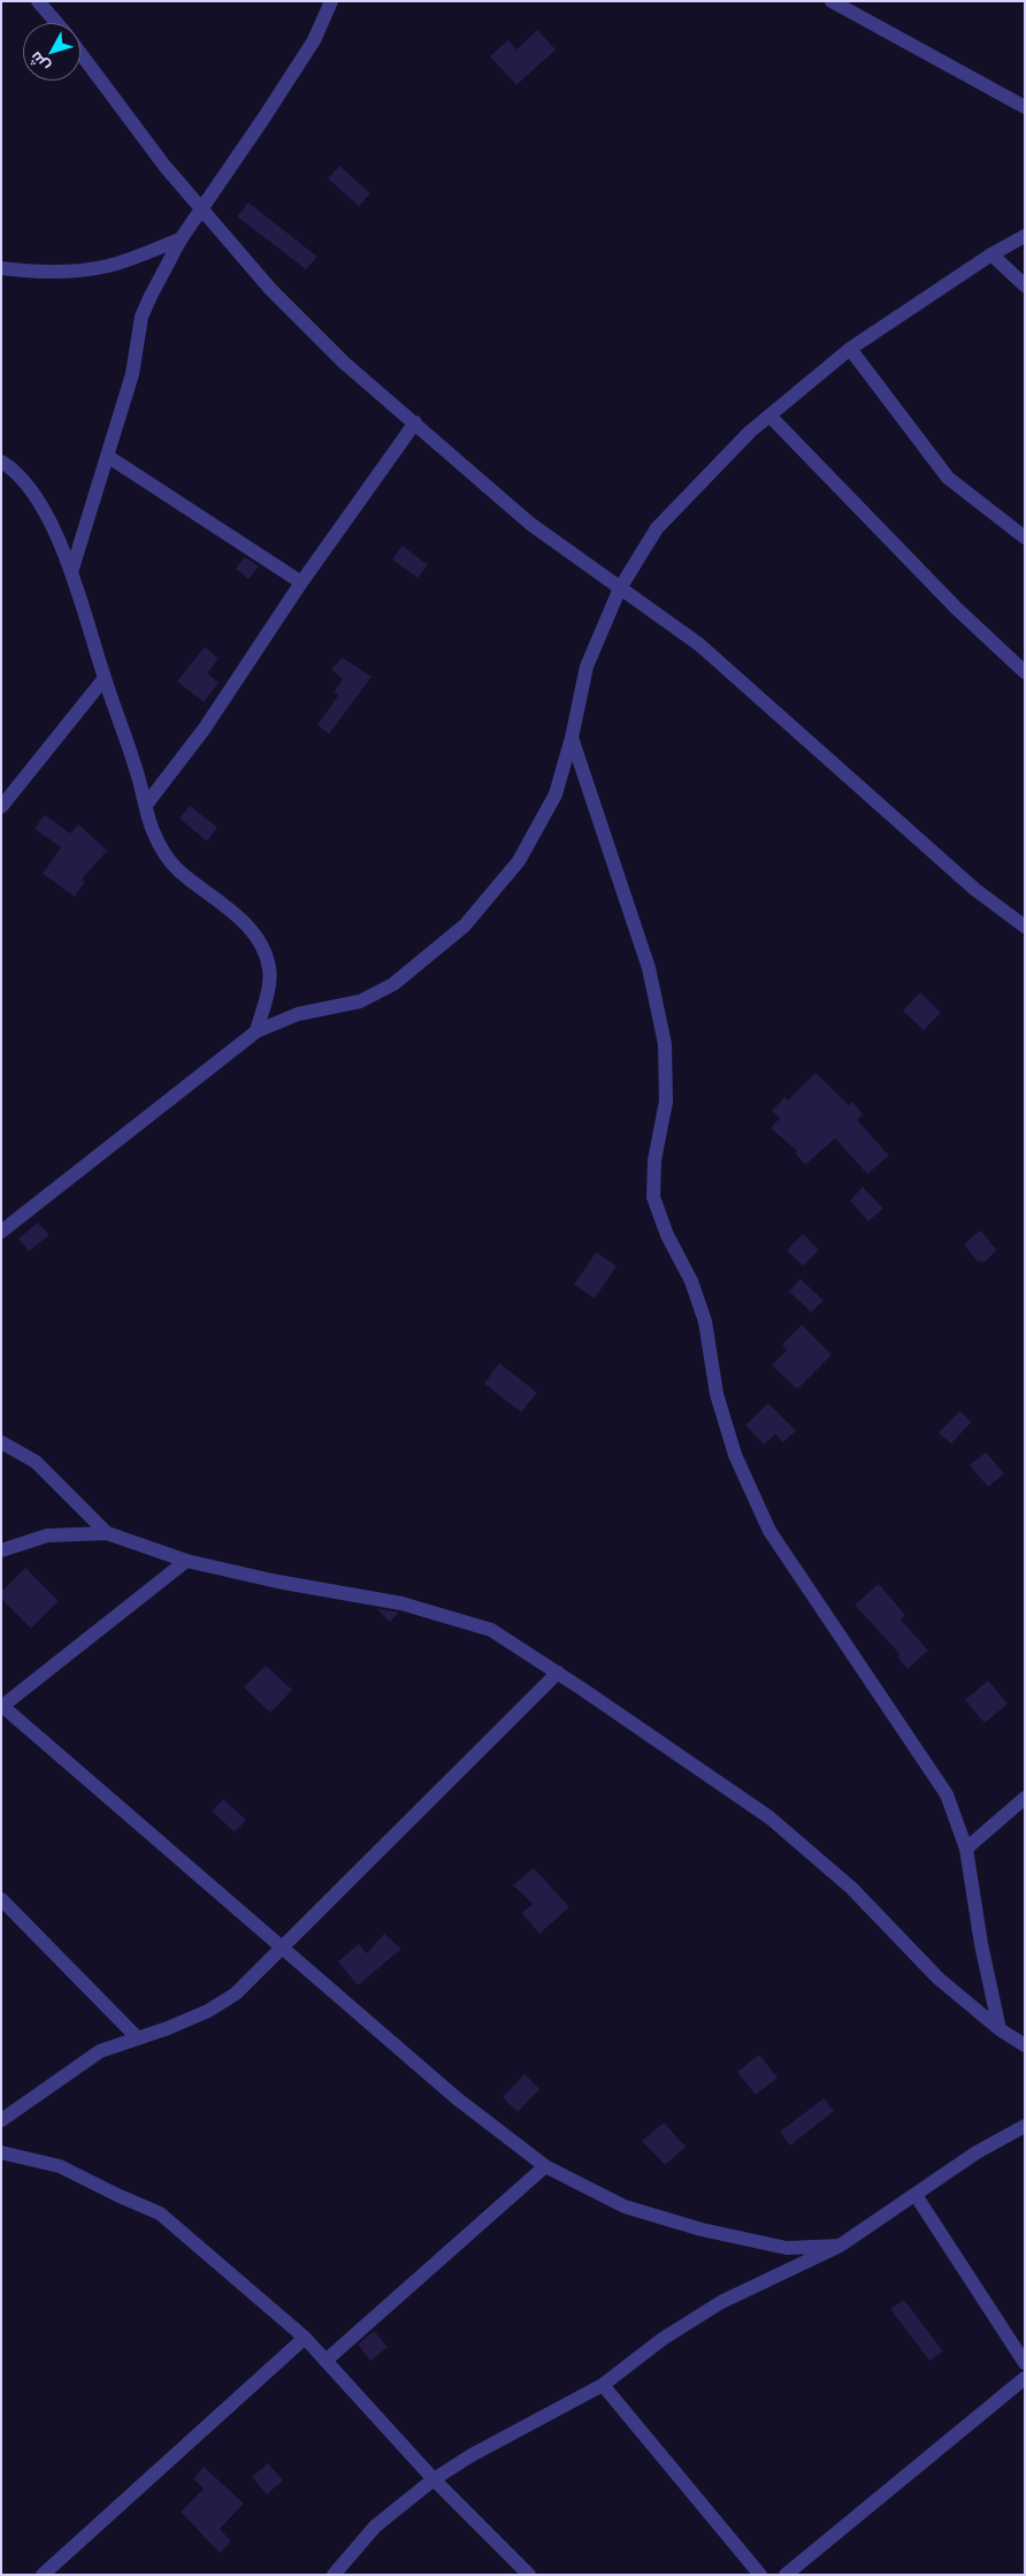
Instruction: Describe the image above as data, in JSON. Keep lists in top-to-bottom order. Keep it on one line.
{"north":"bottom left"}
